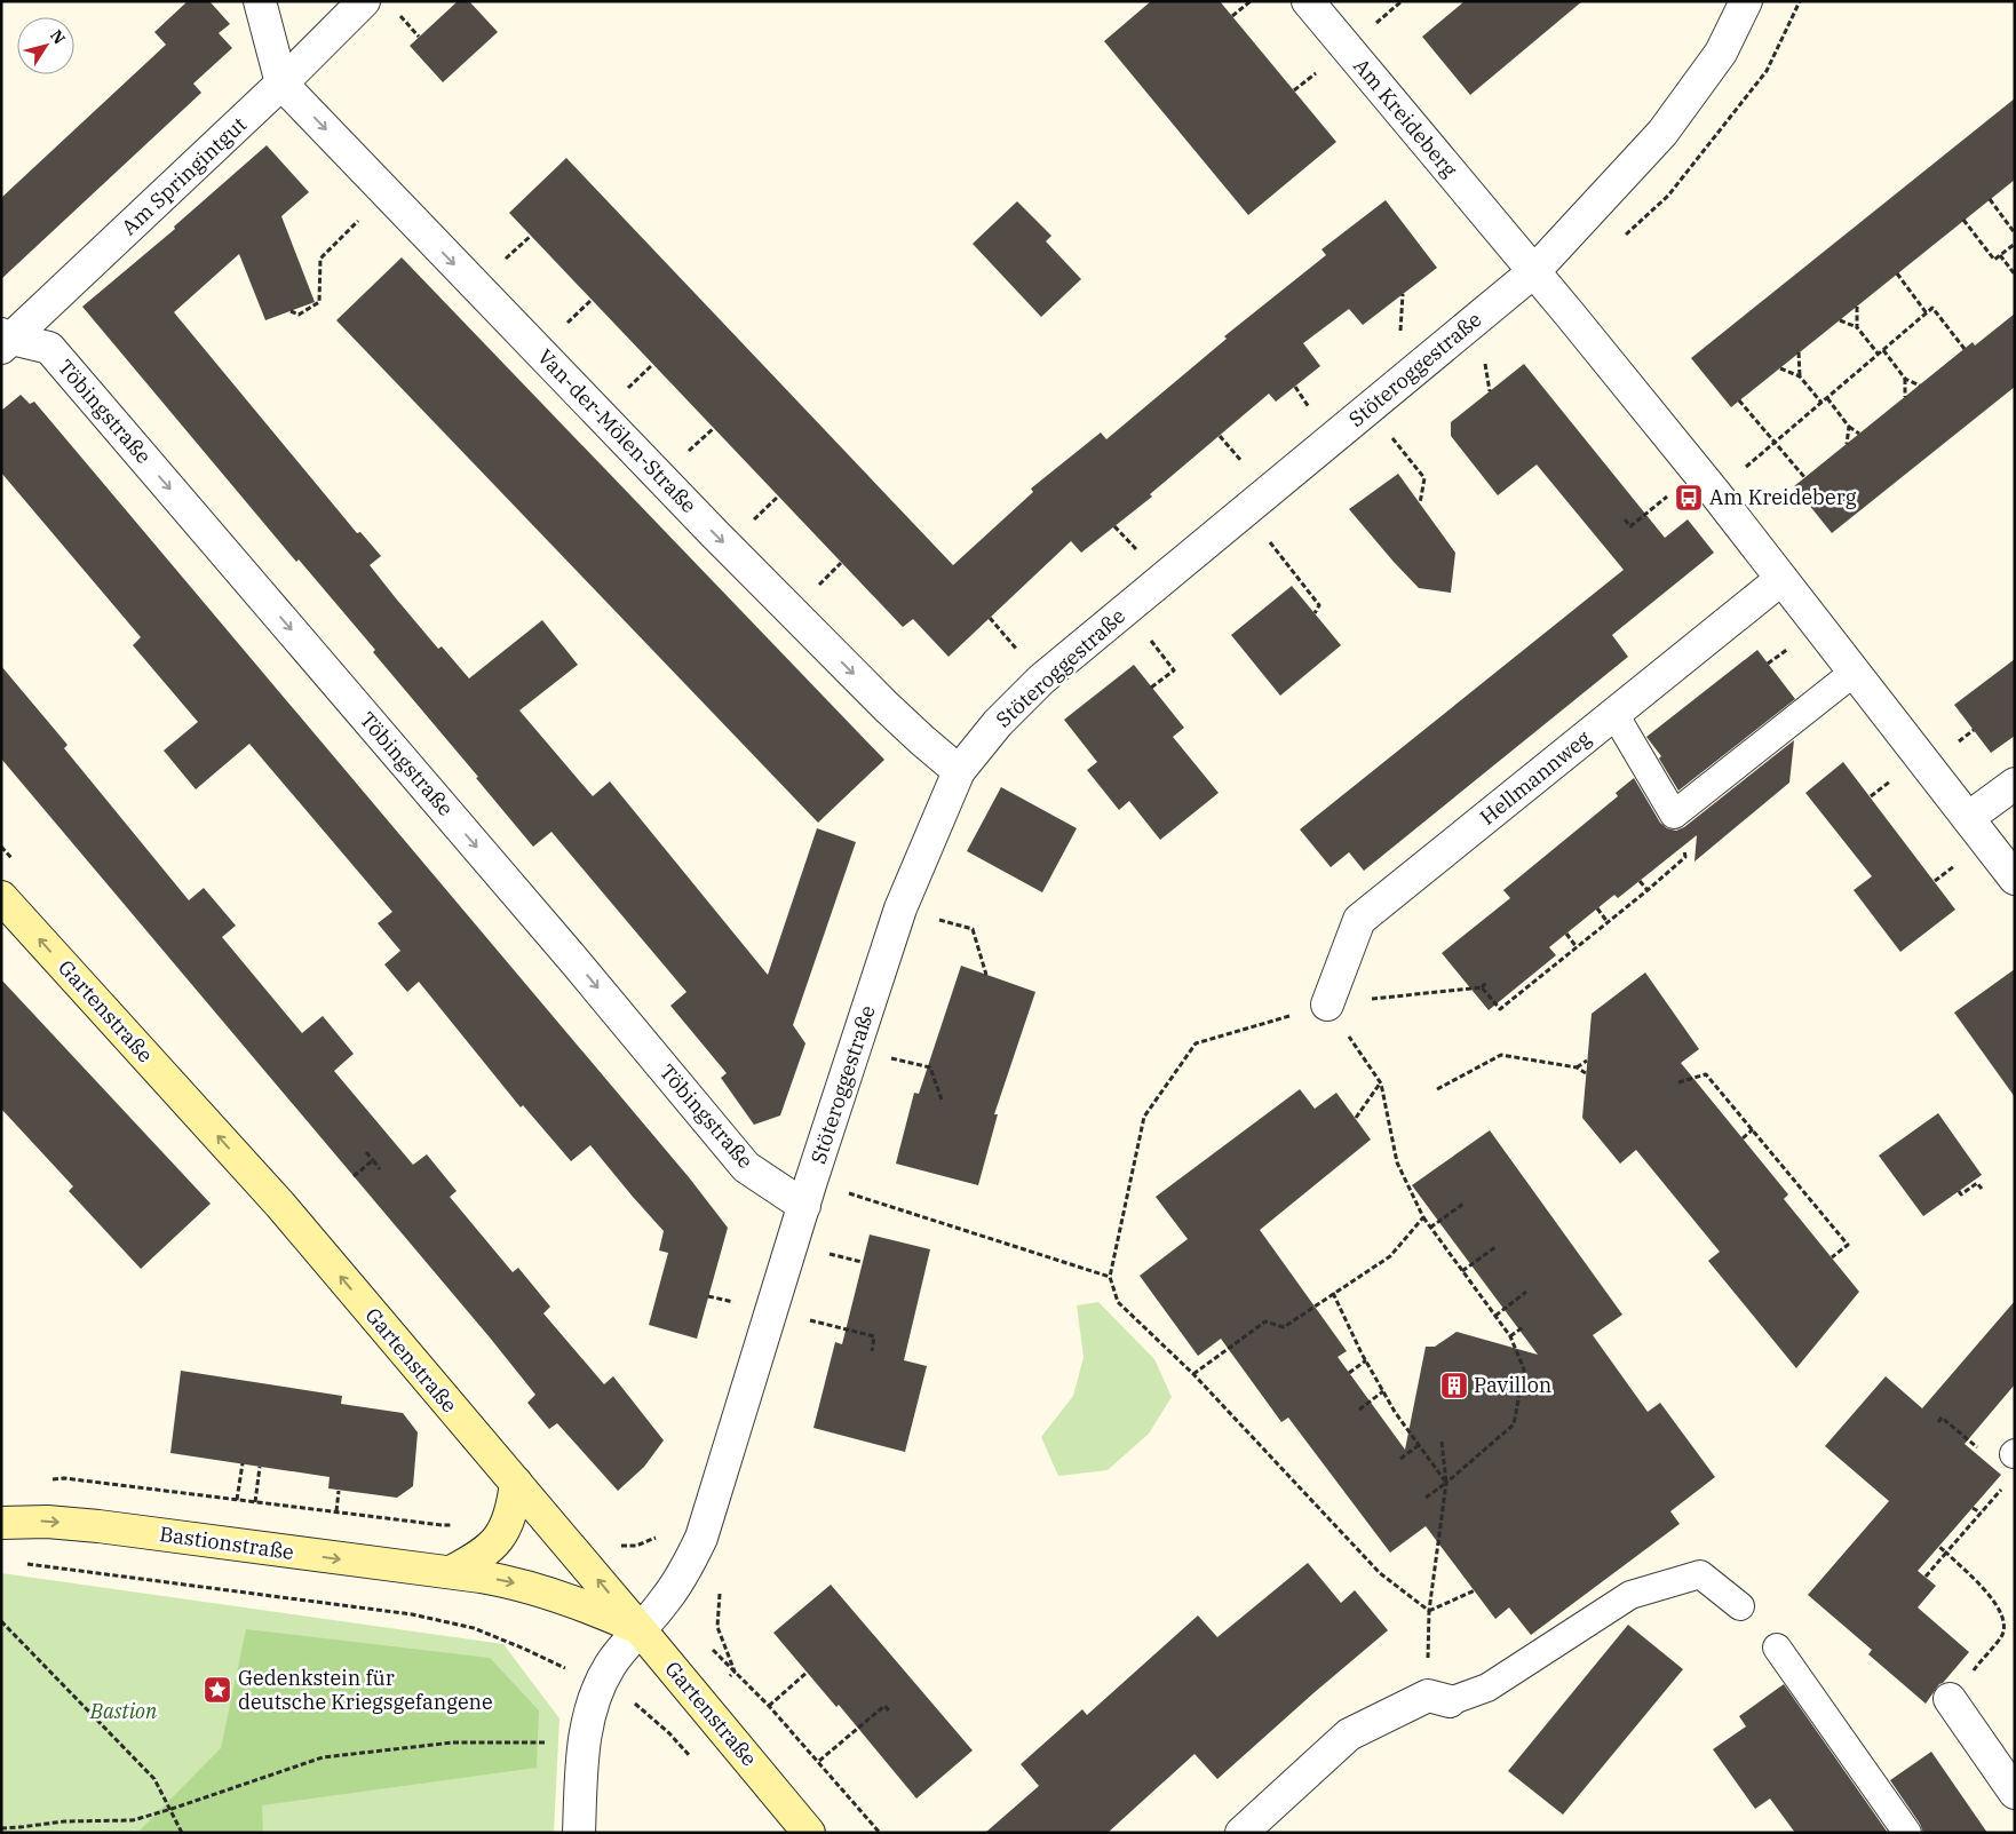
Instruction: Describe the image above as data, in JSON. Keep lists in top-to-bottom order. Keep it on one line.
{"streets":{"main road":["Gartenstraße","Bastionstraße"],"street":["Am Kreideberg","Am Springintgut","Stöteroggestraße","Töbingstraße","Van-der-Mölen-Straße","Hellmannweg"]},"crossings":[["Am Kreideberg","Stöteroggestraße"],["Am Kreideberg","Hellmannweg"],["Am Springintgut","Töbingstraße"],["Am Springintgut","Van-der-Mölen-Straße"],["Stöteroggestraße","Töbingstraße"],["Stöteroggestraße","Van-der-Mölen-Straße"],["Stöteroggestraße","Gartenstraße"],["Stöteroggestraße","Bastionstraße"],["Gartenstraße","Bastionstraße"]],"one_way":["Töbingstraße","Van-der-Mölen-Straße","Gartenstraße","Bastionstraße"],"parks":["Bastion"],"places":{"bus stop":["Am Kreideberg"],"building":["Pavillon"],"place":["Gedenkstein für deutsche Kriegsgefangene"]},"north":"top right"}
